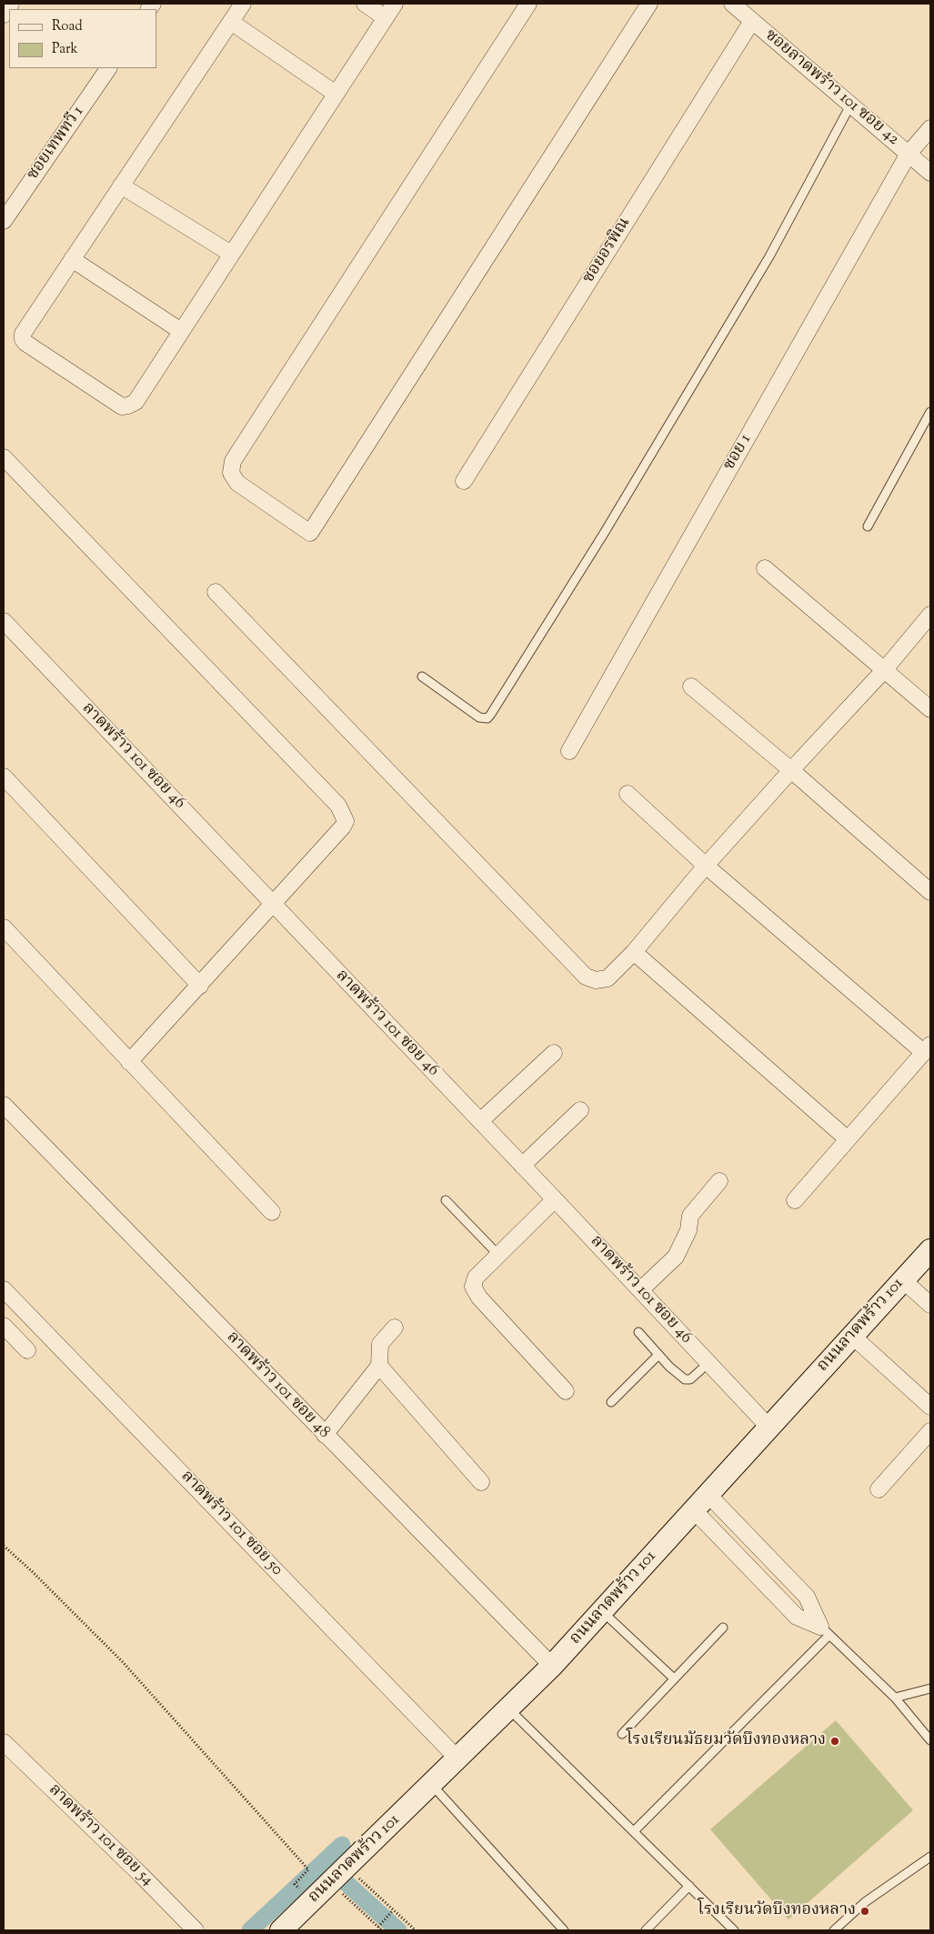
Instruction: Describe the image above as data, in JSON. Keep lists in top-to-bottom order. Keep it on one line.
{"streets":{"street":["ซอยลาดพร้าว 101 ซอย 42","ซอยเทพทวี 1","ซอยอรพิณ","ซอย 1","ลาดพร้าว 101 ซอย 46","ถนนลาดพร้าว 101","ลาดพร้าว 101 ซอย 48","ลาดพร้าว 101 ซอย 50","ลาดพร้าว 101 ซอย 54"]},"crossings":[["ซอยลาดพร้าว 101 ซอย 42","ซอยอรพิณ"],["ซอยลาดพร้าว 101 ซอย 42","ซอย 1"],["ลาดพร้าว 101 ซอย 46","ถนนลาดพร้าว 101"],["ถนนลาดพร้าว 101","ลาดพร้าว 101 ซอย 48"],["ถนนลาดพร้าว 101","ลาดพร้าว 101 ซอย 50"]],"places":["โรงเรียนมัธยมวัดบึงทองหลาง","โรงเรียนวัดบึงทองหลาง"],"legend":["Road","Park"]}
